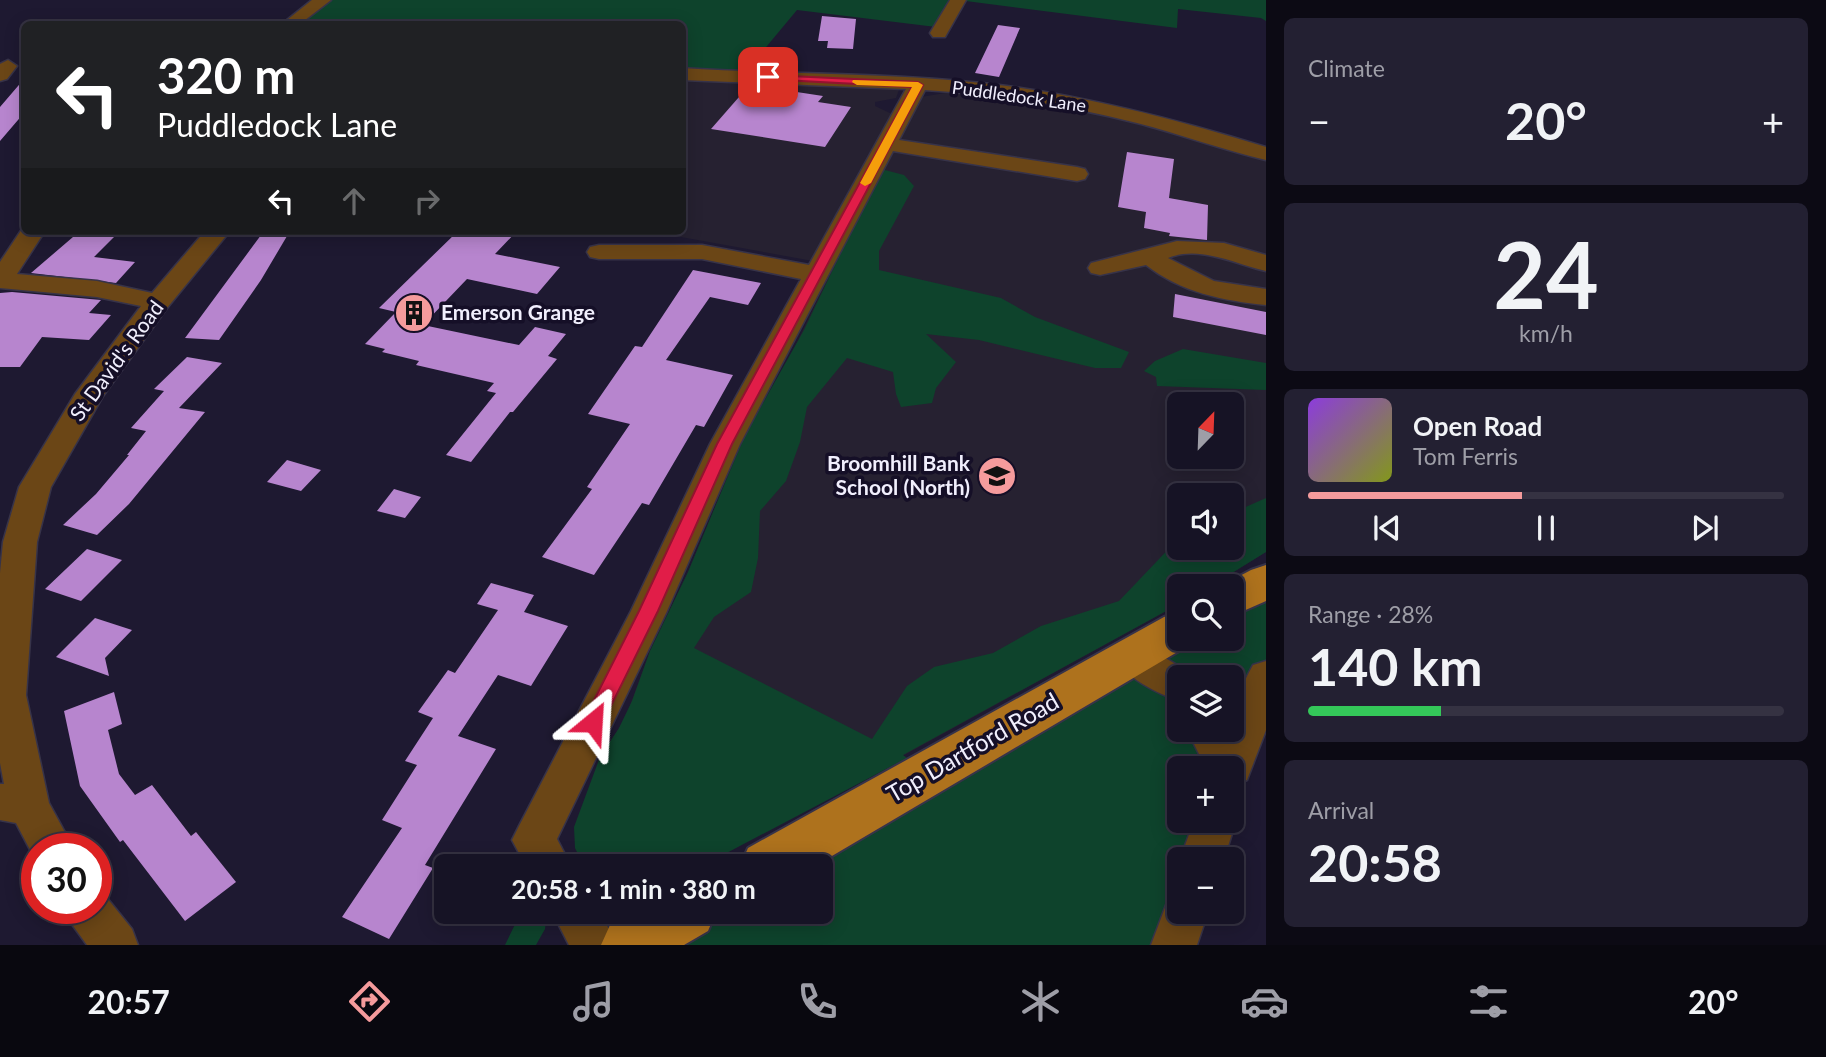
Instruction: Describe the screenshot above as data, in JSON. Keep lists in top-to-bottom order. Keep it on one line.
{"streets":{"main road":["Top Dartford Road"],"street":["Puddledock Lane","St David's Road"]},"places":{"building":["Emerson Grange"],"school or university":["Broomhill Bank School (North)"]},"north":"top right","page":{"tile":["Climate",["24","km/h"],["Range · 28%","140 km"],["Arrival","20:58"]],"turn":["320 m","Puddledock Lane"],"heat":["−","20°","+"],"map_buttons":["+","−"],"song":["Open Road","Tom Ferris"],"limit":"30","trip":"20:58 · 1 min · 380 m","tabs":["20:57","20°"]}}
